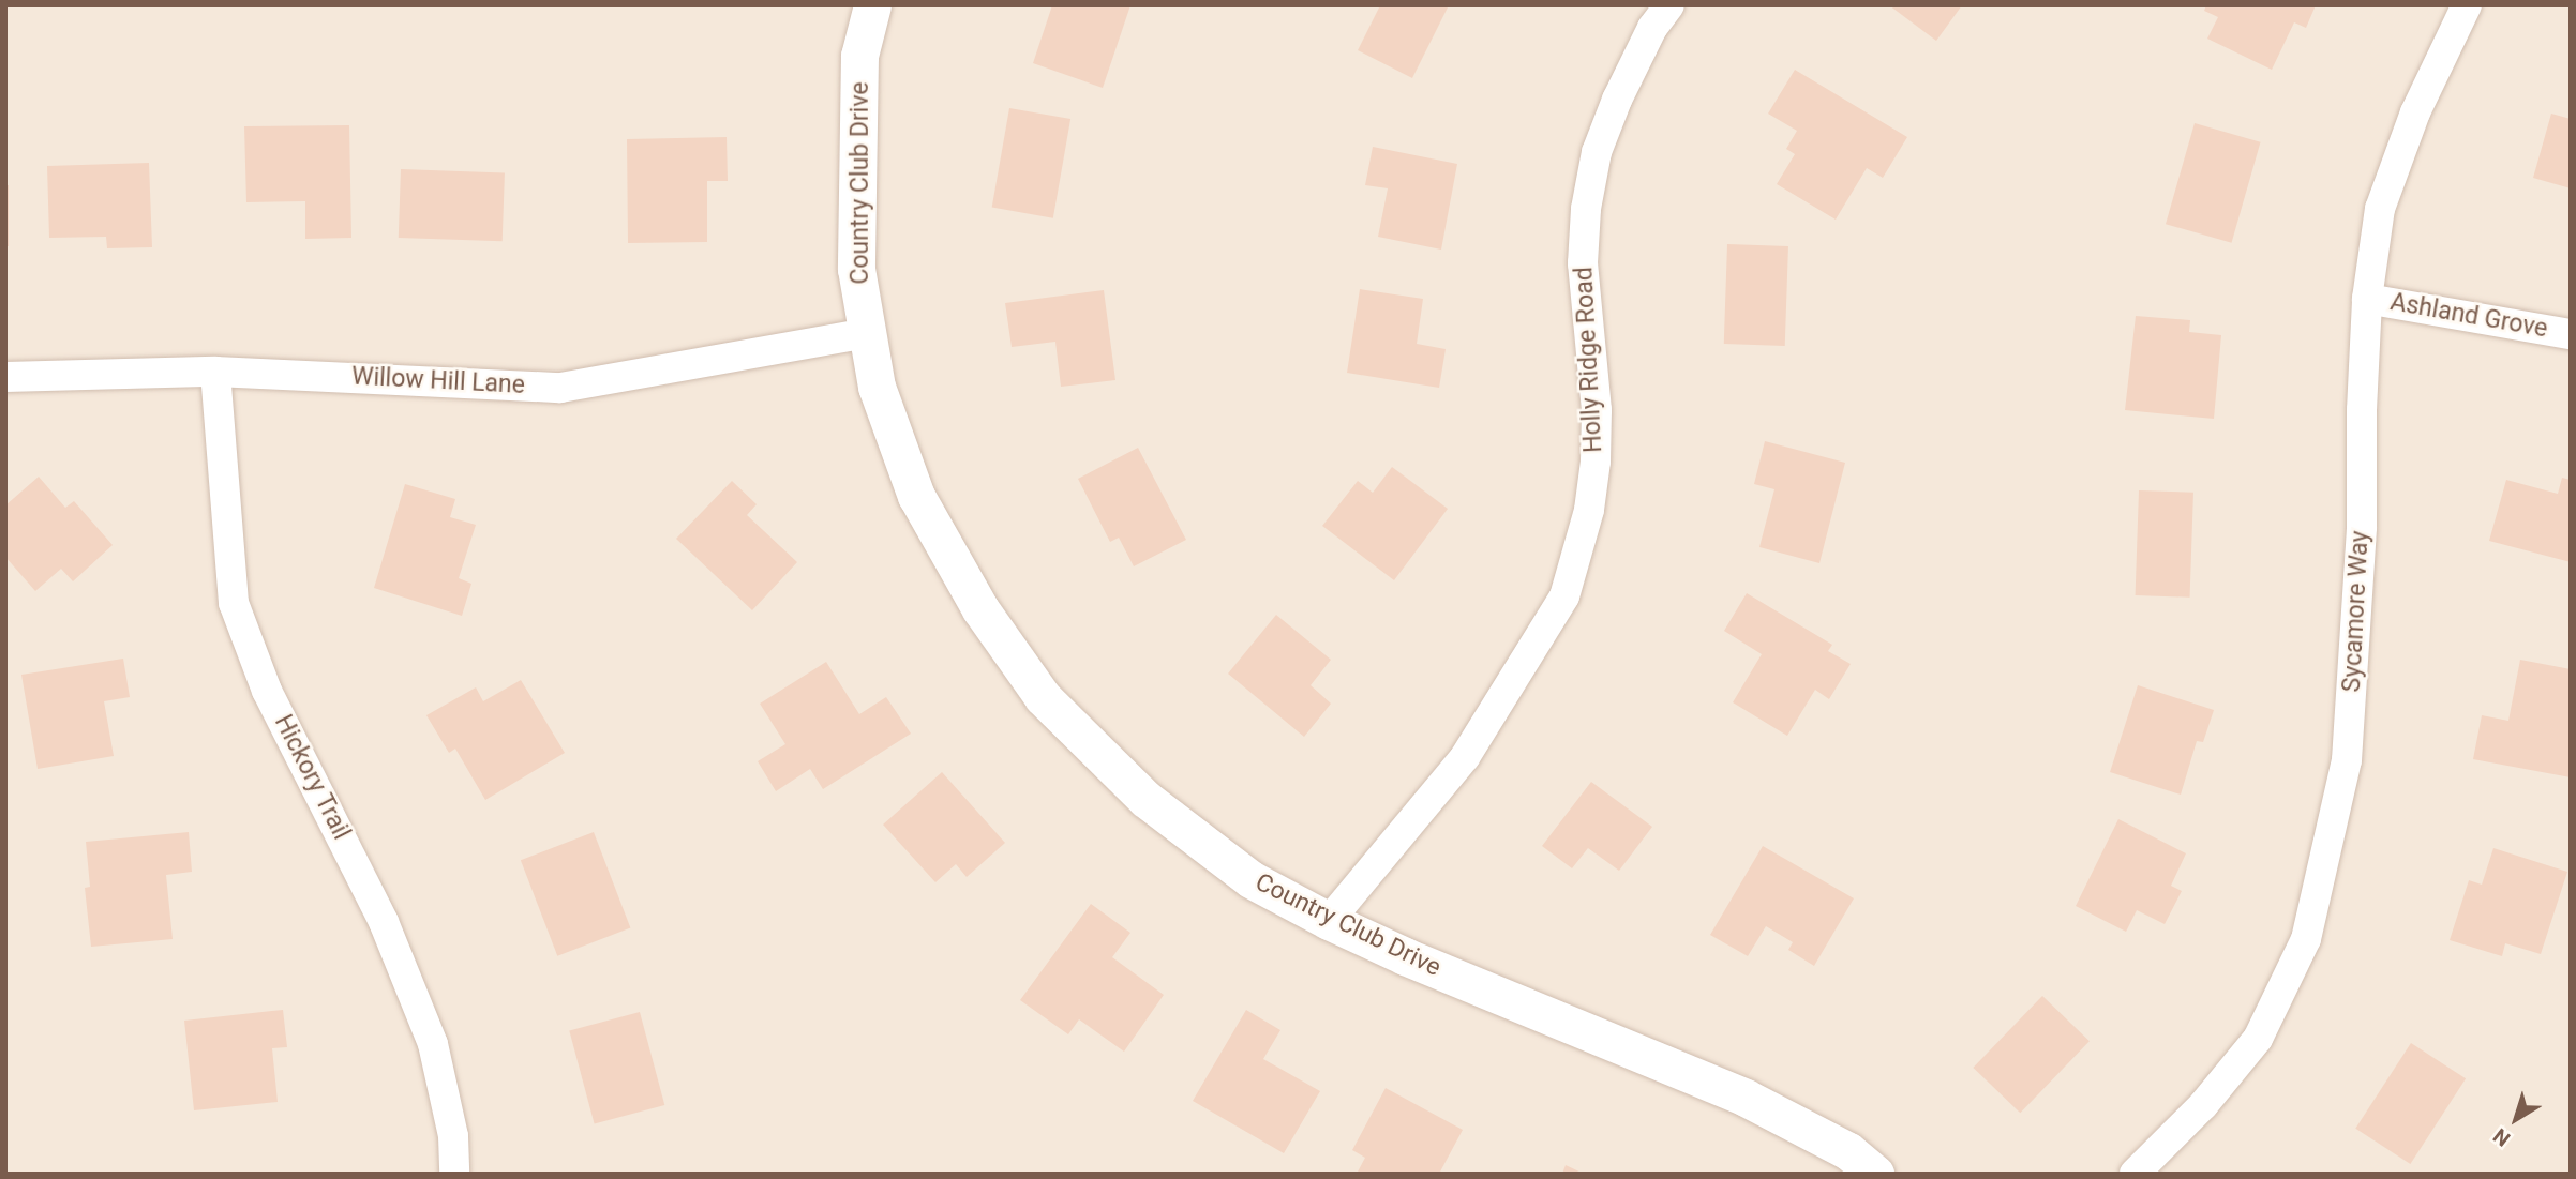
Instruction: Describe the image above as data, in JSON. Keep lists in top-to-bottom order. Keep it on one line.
{"streets":{"street":["Country Club Drive","Ashland Grove","Holly Ridge Road","Willow Hill Lane","Sycamore Way","Hickory Trail"]},"crossings":[["Country Club Drive","Holly Ridge Road"],["Country Club Drive","Willow Hill Lane"],["Ashland Grove","Sycamore Way"],["Willow Hill Lane","Hickory Trail"]],"north":"bottom left"}
